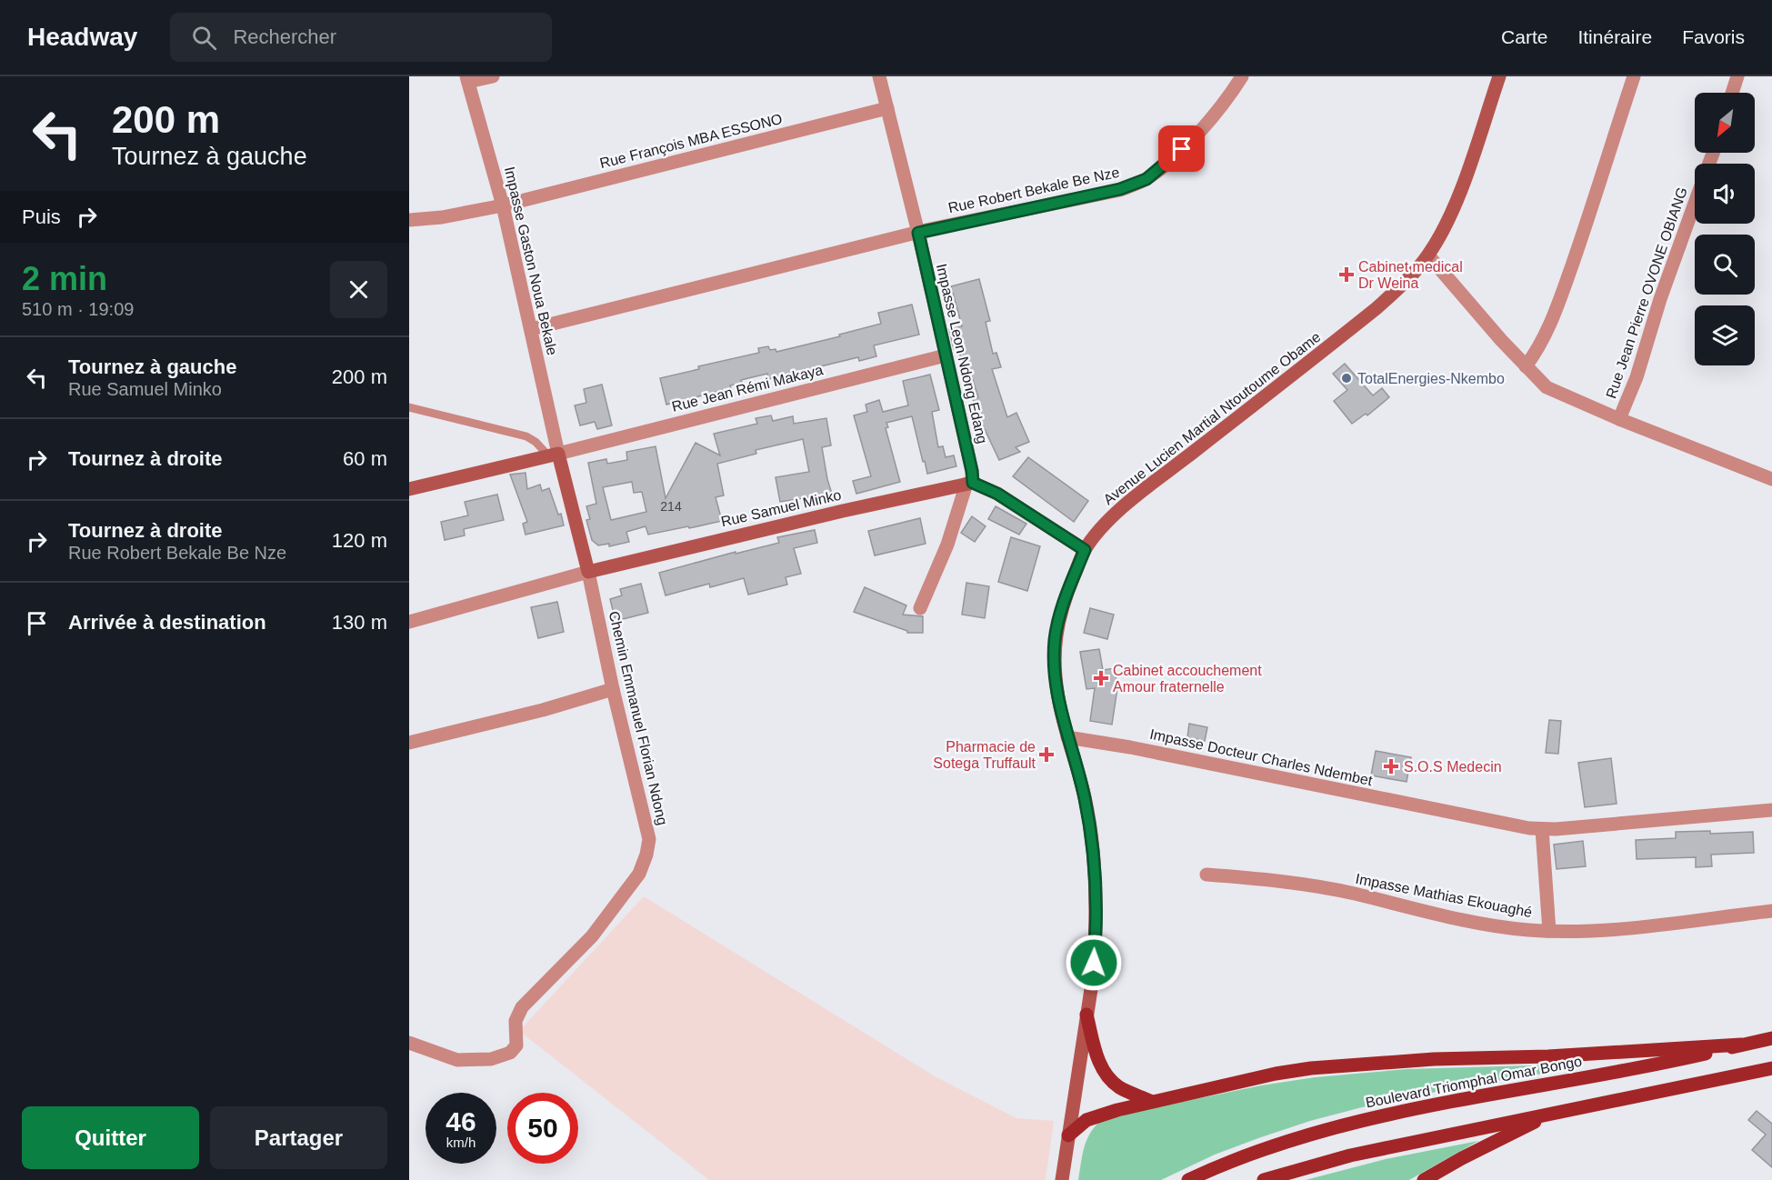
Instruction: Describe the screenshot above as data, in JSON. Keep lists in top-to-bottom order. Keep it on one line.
{"streets":{"main road":["Avenue Lucien Martial Ntoutoume Obame","Rue Samuel Minko","Boulevard Triomphal Omar Bongo"],"street":["Rue François MBA ESSONO","Rue Robert Bekale Be Nze","Impasse Gaston Noua Bekale","Rue Jean Pierre OVONE OBIANG","Impasse Leon Ndong Edang","Rue Jean Rémi Makaya","Chemin Emmanuel Florian Ndong","Impasse Docteur Charles Ndembet","Impasse Mathias Ekouaghé"]},"crossings":[["Rue François MBA ESSONO","Impasse Gaston Noua Bekale"],["Rue François MBA ESSONO","Impasse Leon Ndong Edang"],["Rue Robert Bekale Be Nze","Impasse Gaston Noua Bekale"],["Rue Robert Bekale Be Nze","Impasse Leon Ndong Edang"],["Impasse Gaston Noua Bekale","Rue Jean Rémi Makaya"],["Impasse Leon Ndong Edang","Rue Jean Rémi Makaya"],["Impasse Leon Ndong Edang","Rue Samuel Minko"],["Avenue Lucien Martial Ntoutoume Obame","Impasse Docteur Charles Ndembet"],["Rue Samuel Minko","Chemin Emmanuel Florian Ndong"]],"places":{"health":["Cabinet medical Dr Weina","Cabinet accouchement Amour fraternelle","Pharmacie de Sotega Truffault","S.O.S Medecin"],"other":["TotalEnergies-Nkembo"]},"house_numbers":["214"],"north":"bottom left","page":{"header":"Headway","search":"Rechercher","nav":["Carte","Itinéraire","Favoris"],"turn":["200 m","Tournez à gauche"],"then":"Puis","heading":["2 min","510 m · 19:09"],"list":[{"name":"Tournez à gauche","note":"Rue Samuel Minko","value":"200 m"},{"name":"Tournez à droite","value":"60 m"},{"name":"Tournez à droite","note":"Rue Robert Bekale Be Nze","value":"120 m"},{"name":"Arrivée à destination","value":"130 m"}],"speed":"46 km/h","limit":"50","buttons":["Quitter","Partager"]}}
